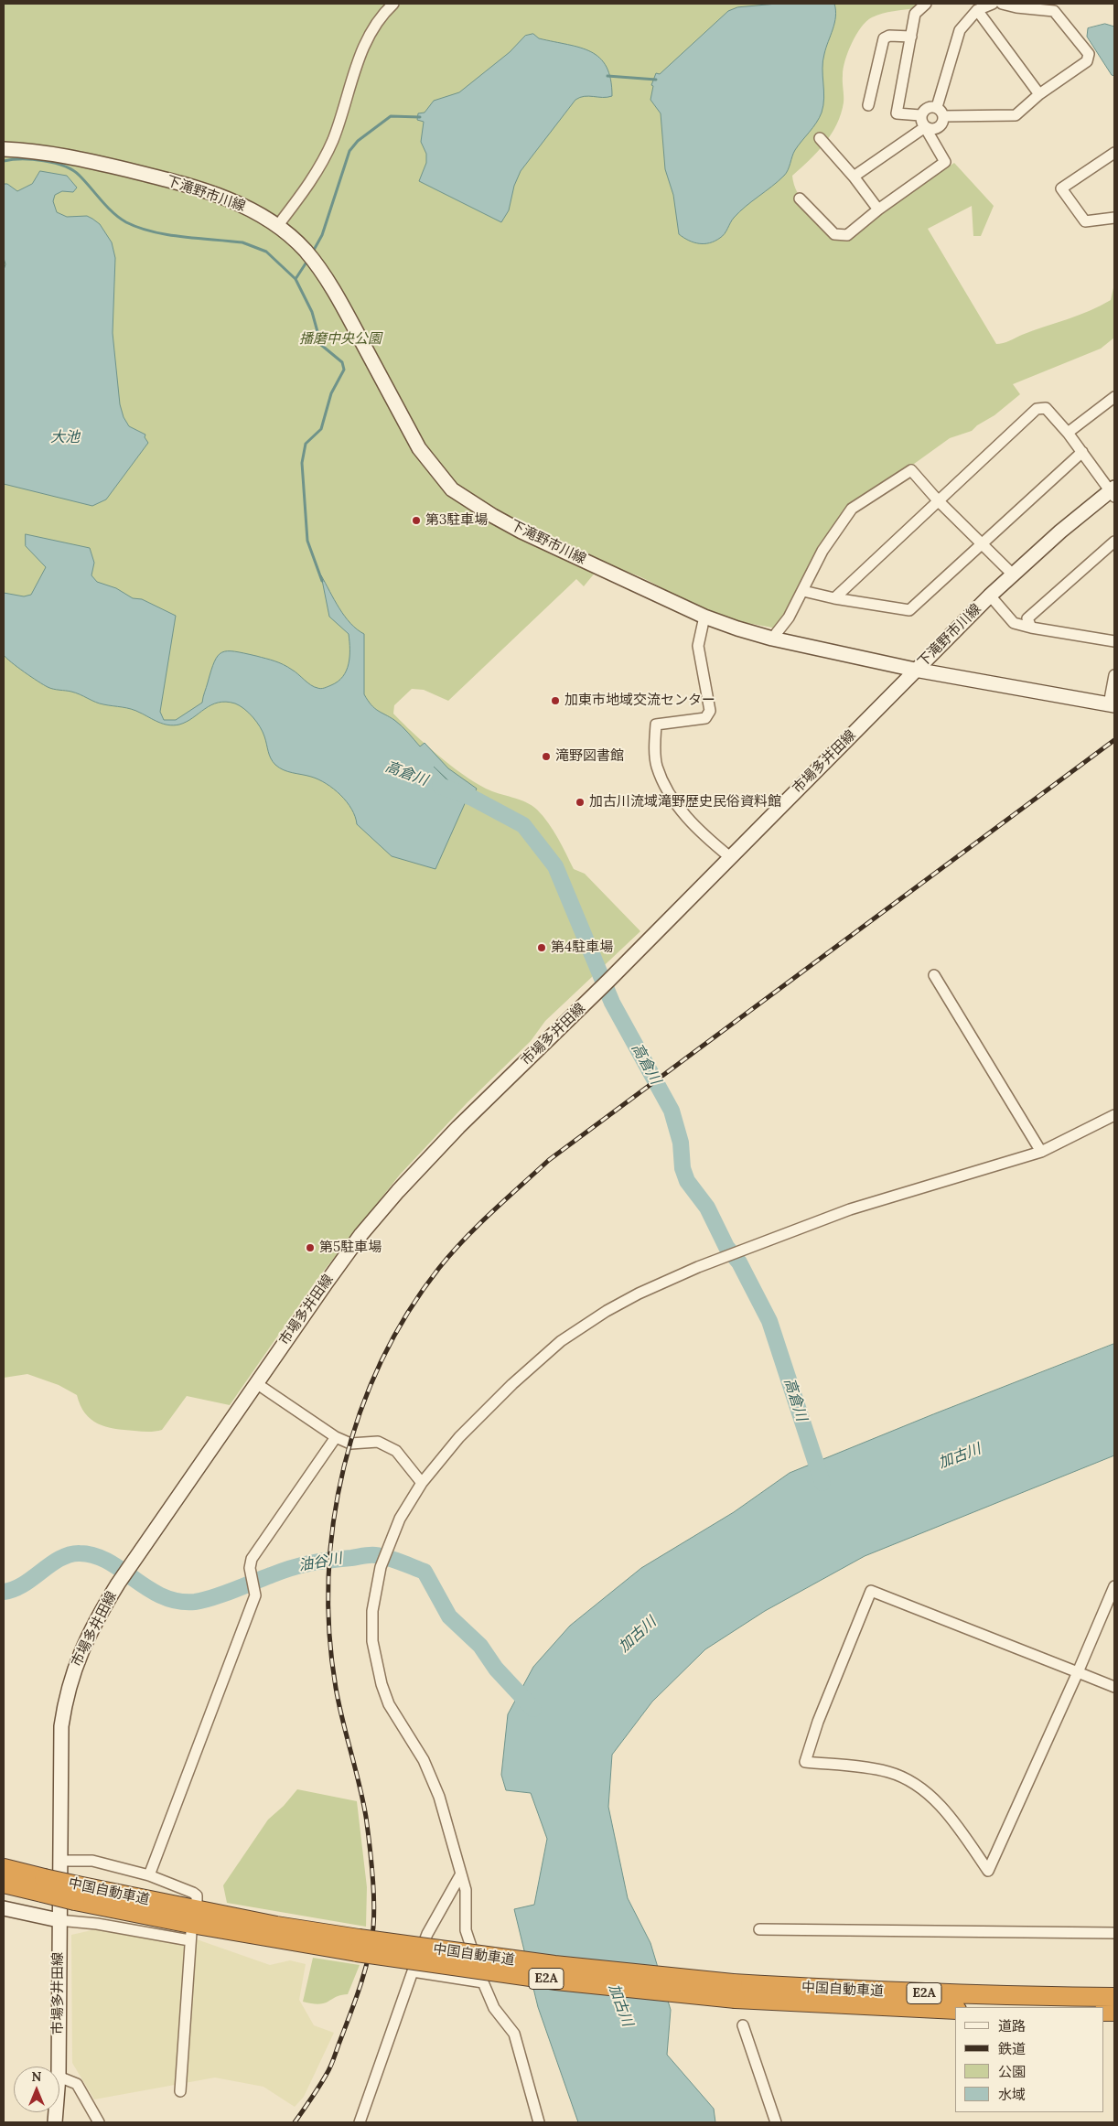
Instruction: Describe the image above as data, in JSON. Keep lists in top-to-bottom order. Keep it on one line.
{"streets":{"highway":["中国自動車道","E2A"],"main road":["下滝野市川線","市場多井田線"]},"crossings":[["下滝野市川線","市場多井田線"]],"water":["大池","高倉川","加古川","油谷川"],"parks":["播磨中央公園"],"places":["第3駐車場","加東市地域交流センター","滝野図書館","加古川流域滝野歴史民俗資料館","第4駐車場","第5駐車場"],"legend":["道路","鉄道","公園","水域"],"north":"top"}
